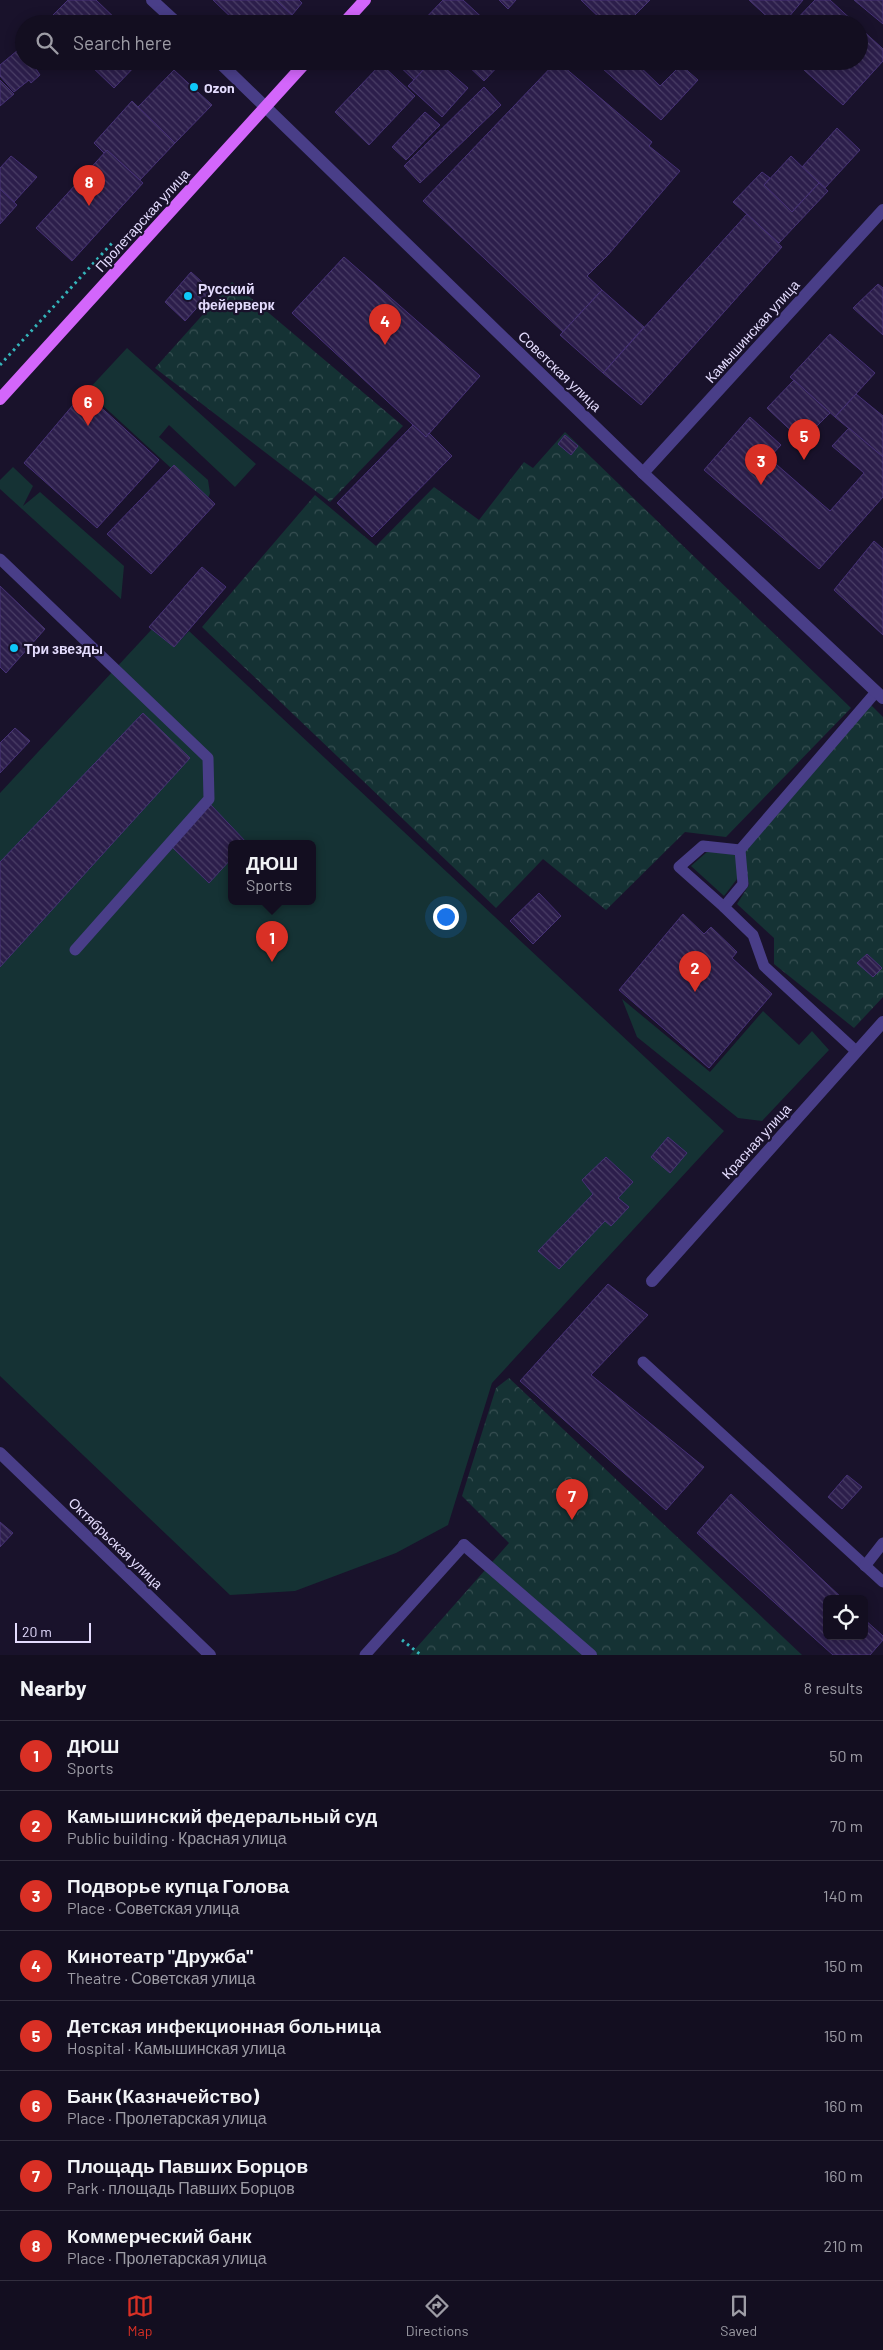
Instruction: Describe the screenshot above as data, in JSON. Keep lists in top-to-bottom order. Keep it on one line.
{"streets":{"main road":["Пролетарская улица"],"street":["Камышинская улица","Советская улица","Красная улица","Октябрьская улица"]},"crossings":[["Пролетарская улица","Советская улица"],["Камышинская улица","Советская улица"]],"places":["Ozon","Русский фейерверк","Три звезды"],"scale_bar":"20 m","page":{"search":"Search here","pins":["8","4","6","5","3","1","2","7"],"popup":["ДЮШ","Sports"],"scale":"20 m","heading":["Nearby","8 results"],"list":[{"mark":"1","name":"ДЮШ","note":"Sports","value":"50 m"},{"mark":"2","name":"Камышинский федеральный суд","note":"Public building · Красная улица","value":"70 m"},{"mark":"3","name":"Подворье купца Голова","note":"Place · Советская улица","value":"140 m"},{"mark":"4","name":"Кинотеатр \"Дружба\"","note":"Theatre · Советская улица","value":"150 m"},{"mark":"5","name":"Детская инфекционная больница","note":"Hospital · Камышинская улица","value":"150 m"},{"mark":"6","name":"Банк (Казначейство)","note":"Place · Пролетарская улица","value":"160 m"},{"mark":"7","name":"Площадь Павших Борцов","note":"Park · площадь Павших Борцов","value":"160 m"},{"mark":"8","name":"Коммерческий банк","note":"Place · Пролетарская улица","value":"210 m"}],"nav":["Map","Directions","Saved"]}}
